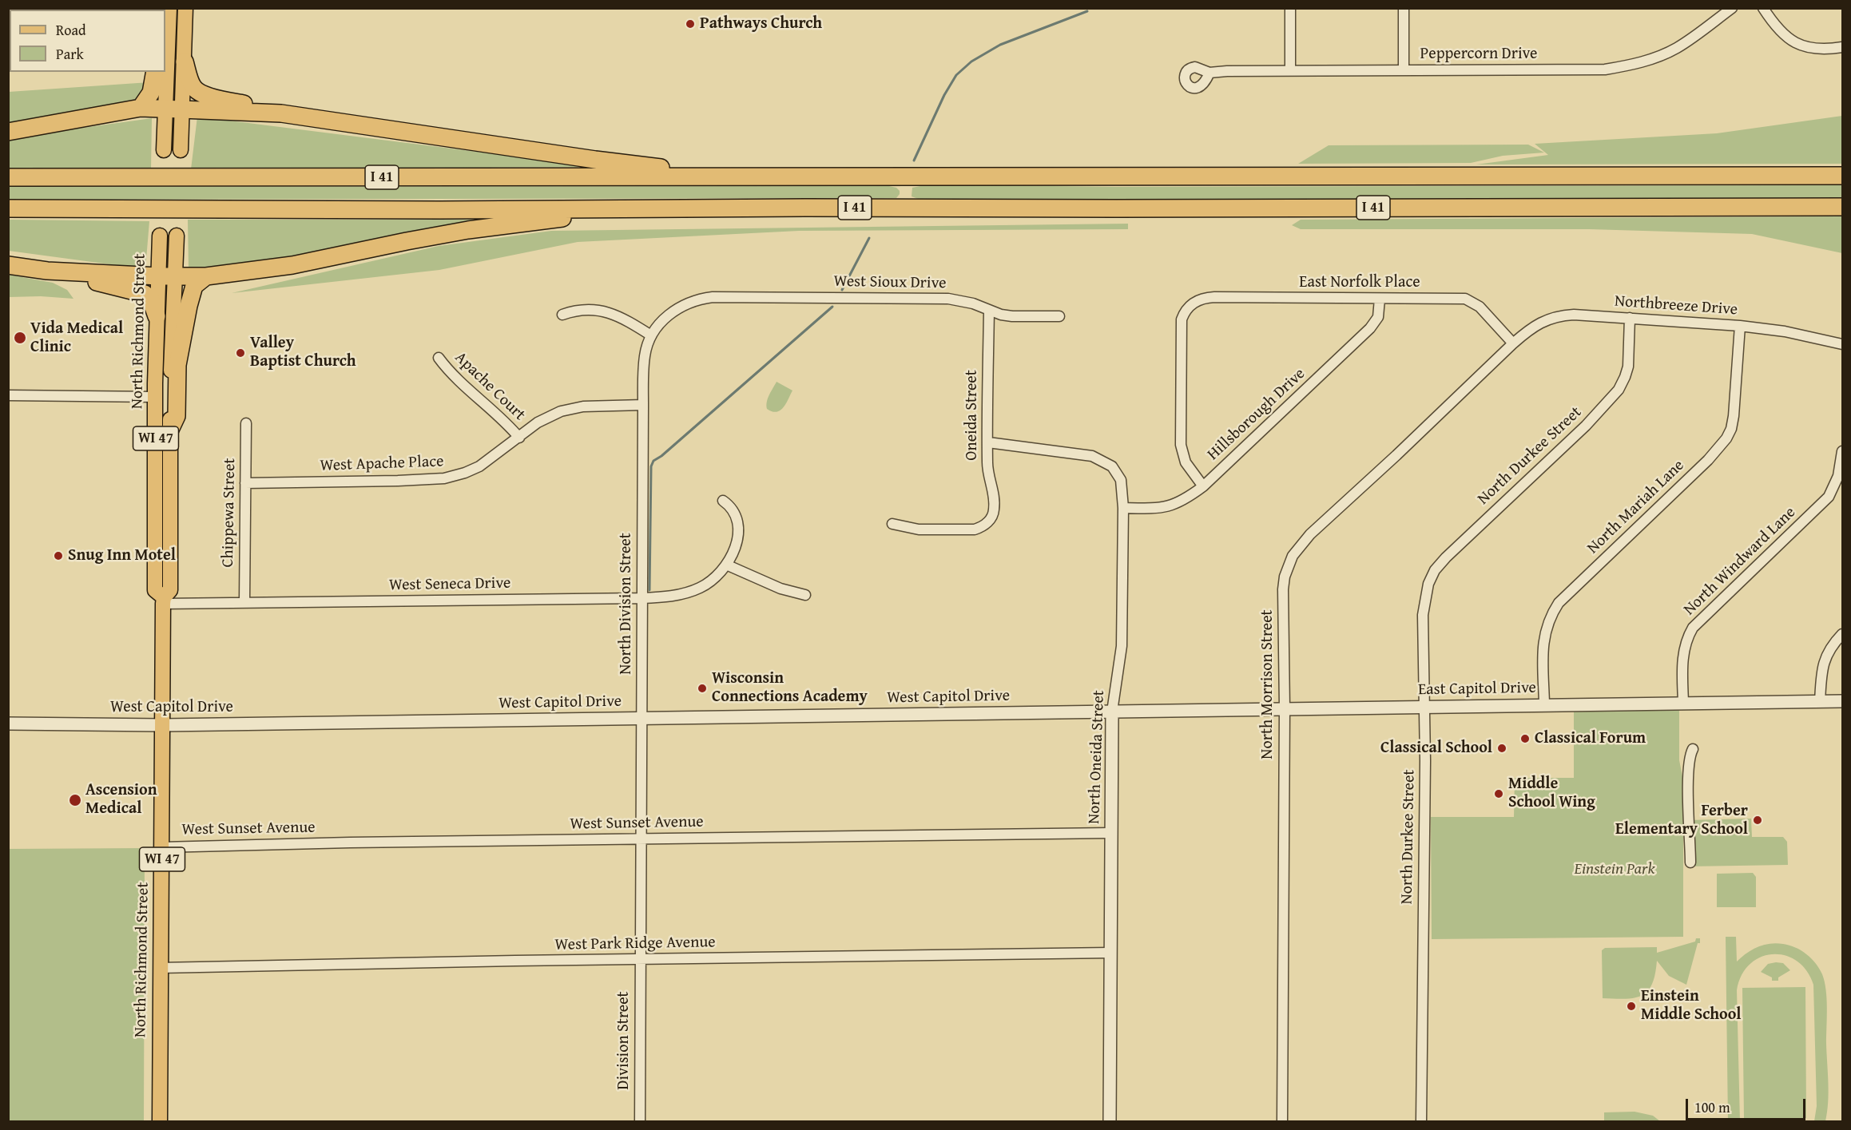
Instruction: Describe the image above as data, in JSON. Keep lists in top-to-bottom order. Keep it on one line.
{"streets":{"highway":["I 41"],"main road":["North Richmond Street","WI 47"],"street":["Peppercorn Drive","West Sioux Drive","East Norfolk Place","Northbreeze Drive","Apache Court","Hillsborough Drive","Oneida Street","North Durkee Street","West Apache Place","North Mariah Lane","Chippewa Street","North Windward Lane","West Seneca Drive","North Division Street","North Morrison Street","East Capitol Drive","West Capitol Drive","North Oneida Street","West Sunset Avenue","West Park Ridge Avenue","Division Street"]},"crossings":[["West Sioux Drive","Oneida Street"],["West Sioux Drive","North Division Street"],["East Norfolk Place","Northbreeze Drive"],["East Norfolk Place","Hillsborough Drive"],["East Norfolk Place","North Morrison Street"],["Northbreeze Drive","North Durkee Street"],["Northbreeze Drive","North Mariah Lane"],["Northbreeze Drive","North Morrison Street"],["North Richmond Street","West Seneca Drive"],["North Richmond Street","West Capitol Drive"],["North Richmond Street","West Sunset Avenue"],["North Richmond Street","West Park Ridge Avenue"],["Apache Court","West Apache Place"],["Hillsborough Drive","North Oneida Street"],["Oneida Street","North Oneida Street"],["North Durkee Street","East Capitol Drive"],["West Apache Place","Chippewa Street"],["West Apache Place","North Division Street"],["North Mariah Lane","East Capitol Drive"],["Chippewa Street","West Seneca Drive"],["North Windward Lane","East Capitol Drive"],["West Seneca Drive","North Division Street"],["North Division Street","West Capitol Drive"],["North Division Street","West Sunset Avenue"],["North Division Street","West Park Ridge Avenue"],["North Division Street","Division Street"],["North Morrison Street","East Capitol Drive"],["East Capitol Drive","West Capitol Drive"],["East Capitol Drive","North Oneida Street"],["West Capitol Drive","North Oneida Street"],["North Oneida Street","West Sunset Avenue"],["North Oneida Street","West Park Ridge Avenue"],["West Park Ridge Avenue","Division Street"]],"parks":["Einstein Park"],"places":["Pathways Church","Vida Medical Clinic","Valley Baptist Church","Snug Inn Motel","Wisconsin Connections Academy","Classical Forum","Classical School","Middle School Wing","Ascension Medical","Ferber Elementary School","Einstein Middle School"],"legend":["Road","Park"],"scale_bar":"100 m"}
